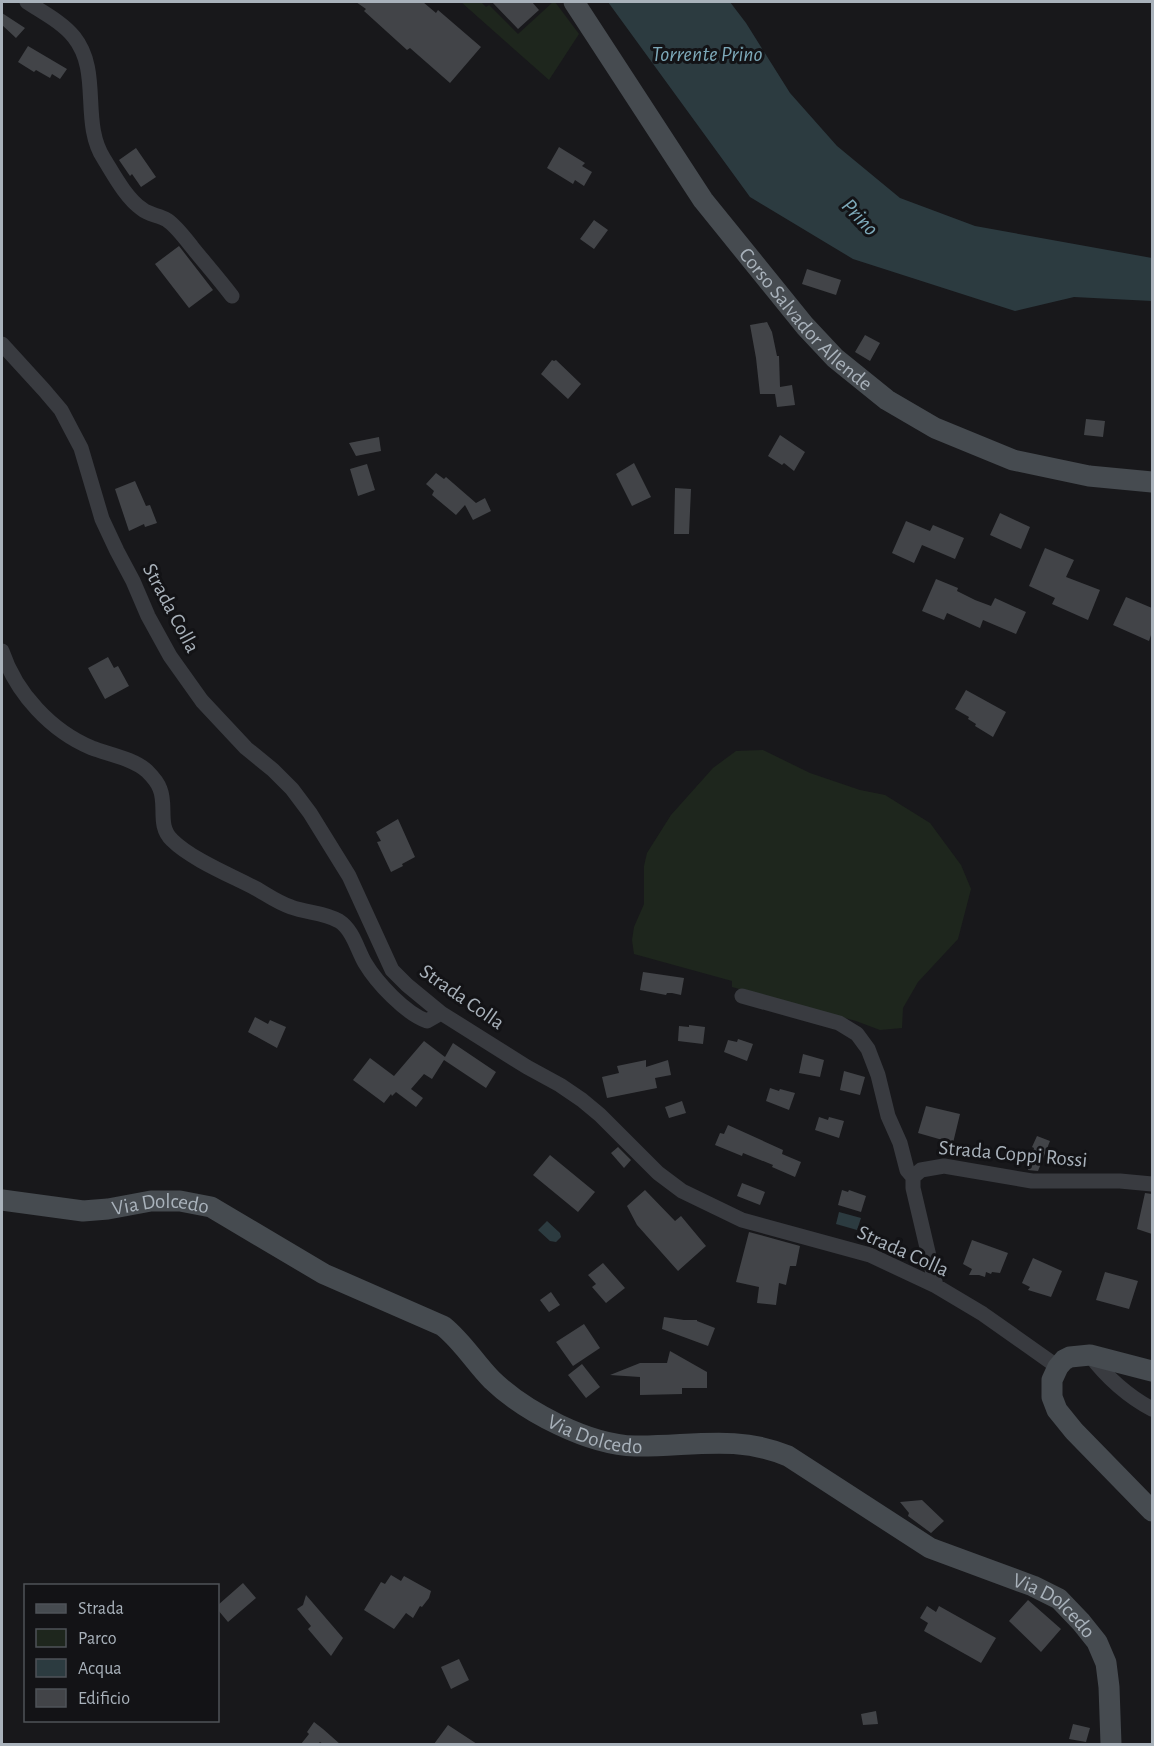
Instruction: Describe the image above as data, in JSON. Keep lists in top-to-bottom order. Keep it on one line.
{"streets":{"main road":["Corso Salvador Allende","Via Dolcedo"],"street":["Strada Colla","Strada Coppi Rossi"]},"crossings":[["Strada Colla","Strada Coppi Rossi"]],"water":["Torrente Prino","Prino"],"legend":["Strada","Parco","Acqua","Edificio"]}
